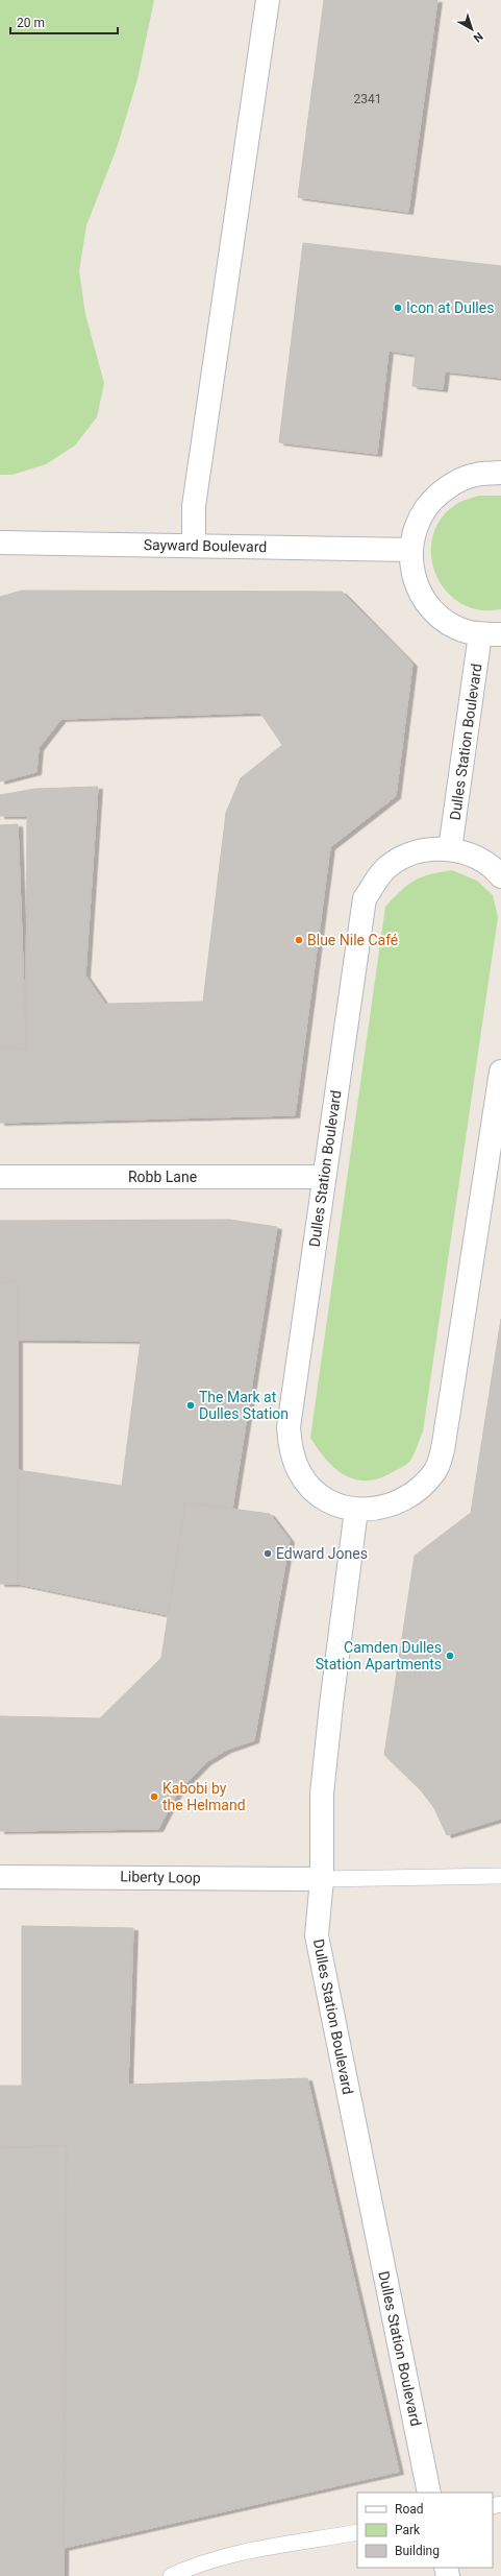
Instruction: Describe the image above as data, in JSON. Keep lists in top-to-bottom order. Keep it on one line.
{"streets":{"street":["Sayward Boulevard","Dulles Station Boulevard","Robb Lane","Liberty Loop"]},"crossings":[["Dulles Station Boulevard","Robb Lane"],["Dulles Station Boulevard","Liberty Loop"]],"places":["Icon at Dulles","Blue Nile Café","The Mark at Dulles Station","Edward Jones","Camden Dulles Station Apartments","Kabobi by the Helmand"],"house_numbers":["2341"],"legend":["Road","Park","Building"],"scale_bar":"20 m","north":"bottom right"}
